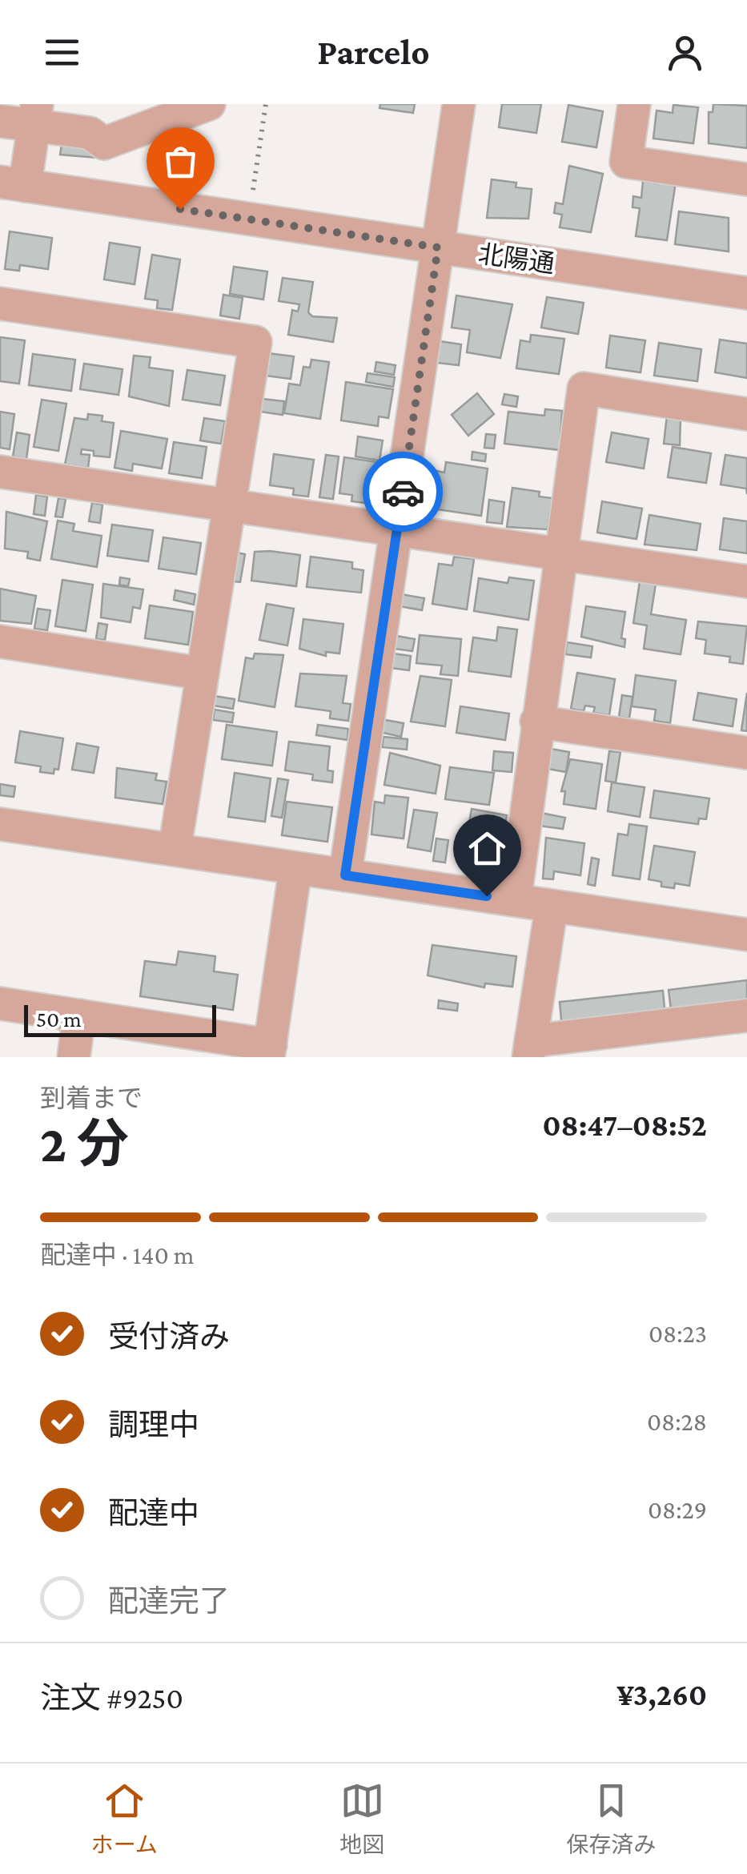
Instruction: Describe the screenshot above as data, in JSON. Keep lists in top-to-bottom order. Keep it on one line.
{"streets":{"street":["北陽通"]},"scale_bar":"50 m","page":{"header":"Parcelo","scale":"50 m","heading":["2 分","到着まで","08:47–08:52"],"panel":["注文 #9250","¥3,260"],"bar":"配達中 · 140 m","list":[["受付済み","08:23"],["調理中","08:28"],["配達中","08:29"],"配達完了"],"tabs":["ホーム","地図","保存済み"]}}
